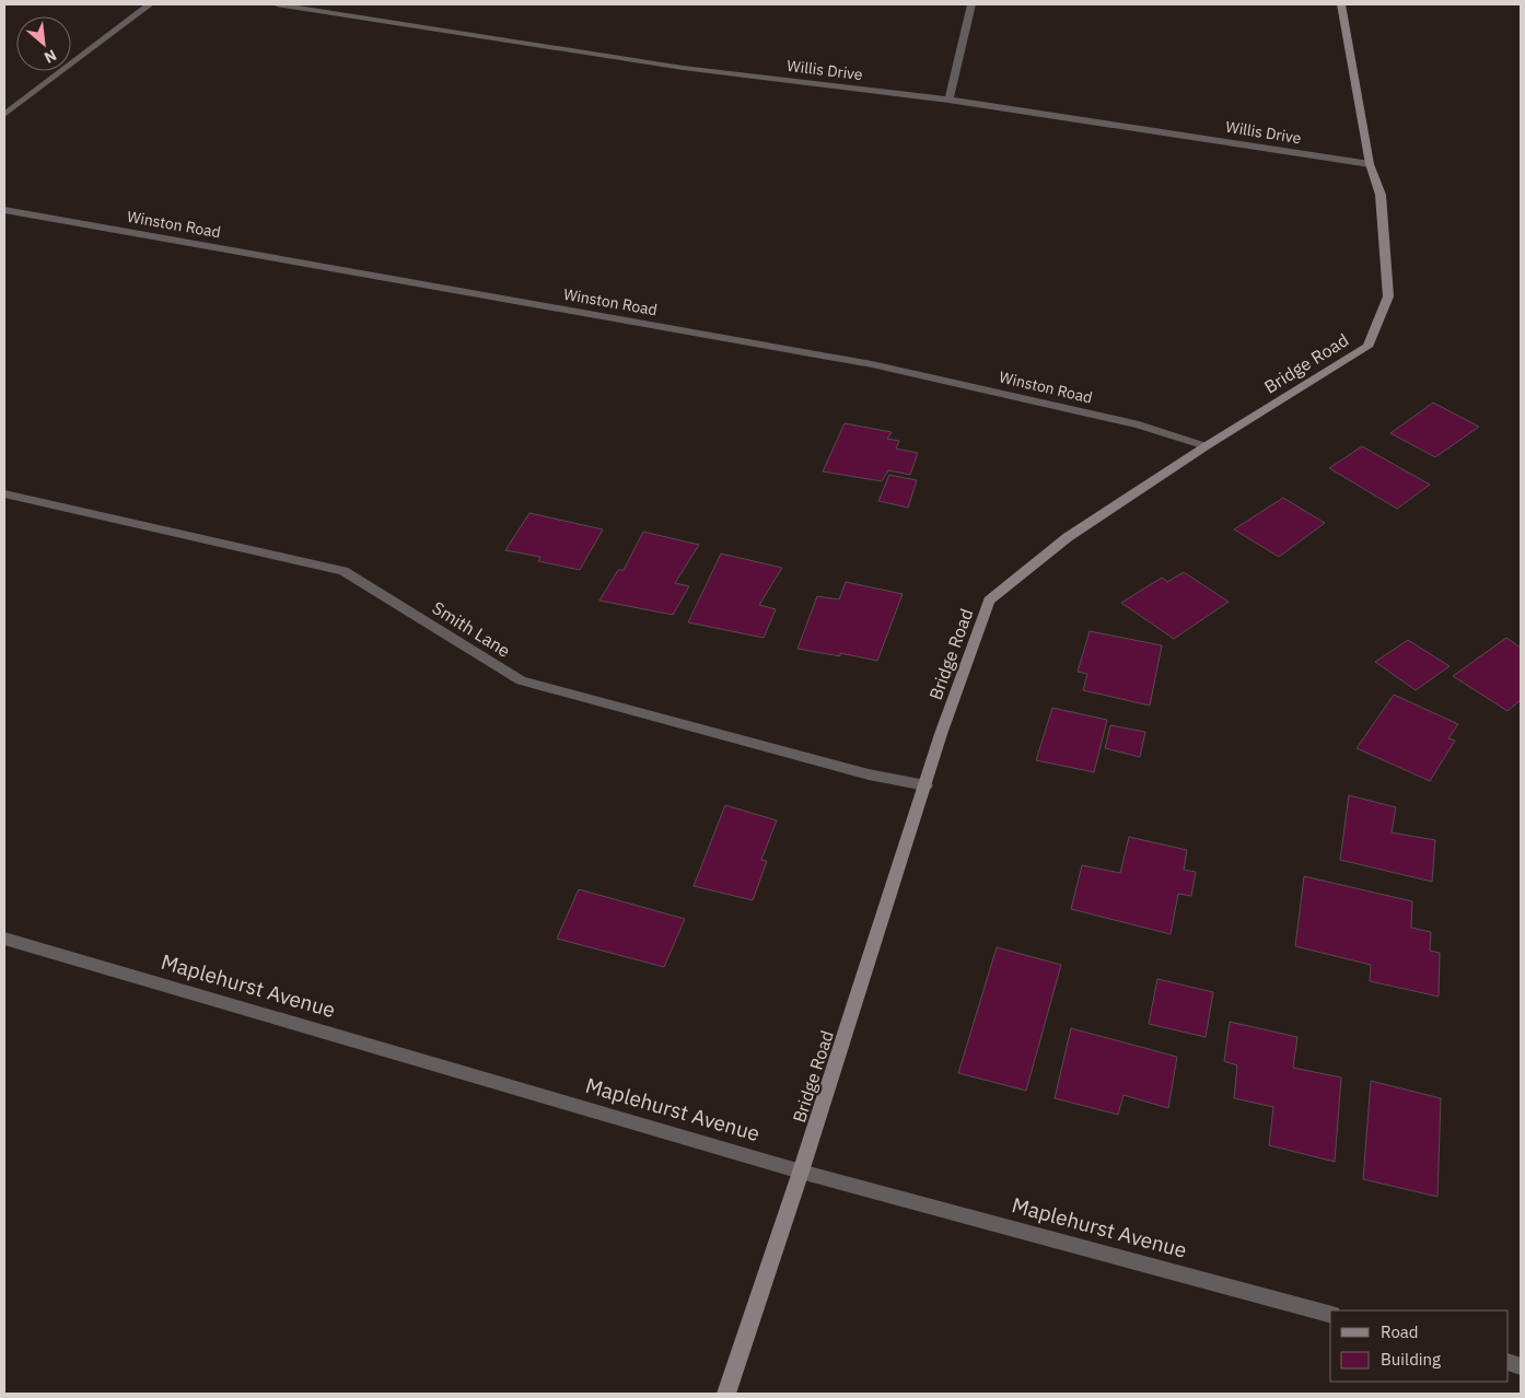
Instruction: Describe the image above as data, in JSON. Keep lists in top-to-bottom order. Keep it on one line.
{"streets":{"street":["Willis Drive","Winston Road","Bridge Road","Smith Lane","Maplehurst Avenue"]},"crossings":[["Willis Drive","Bridge Road"],["Winston Road","Bridge Road"],["Bridge Road","Smith Lane"],["Bridge Road","Maplehurst Avenue"]],"legend":["Road","Building"],"north":"bottom right"}
